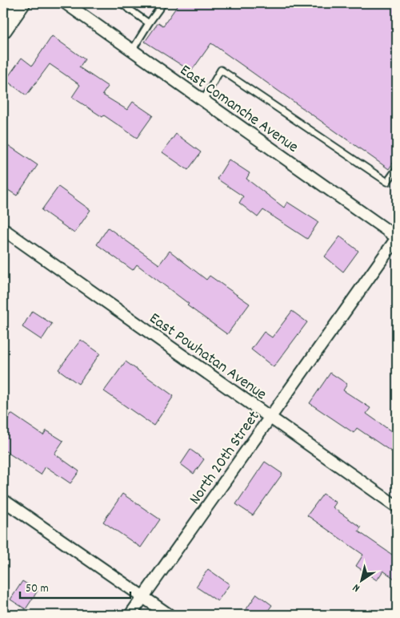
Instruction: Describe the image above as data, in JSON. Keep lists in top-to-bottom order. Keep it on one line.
{"streets":{"street":["East Comanche Avenue","East Powhatan Avenue","North 20th Street"]},"crossings":[["East Comanche Avenue","North 20th Street"],["East Powhatan Avenue","North 20th Street"]],"scale_bar":"50 m","north":"bottom left"}
